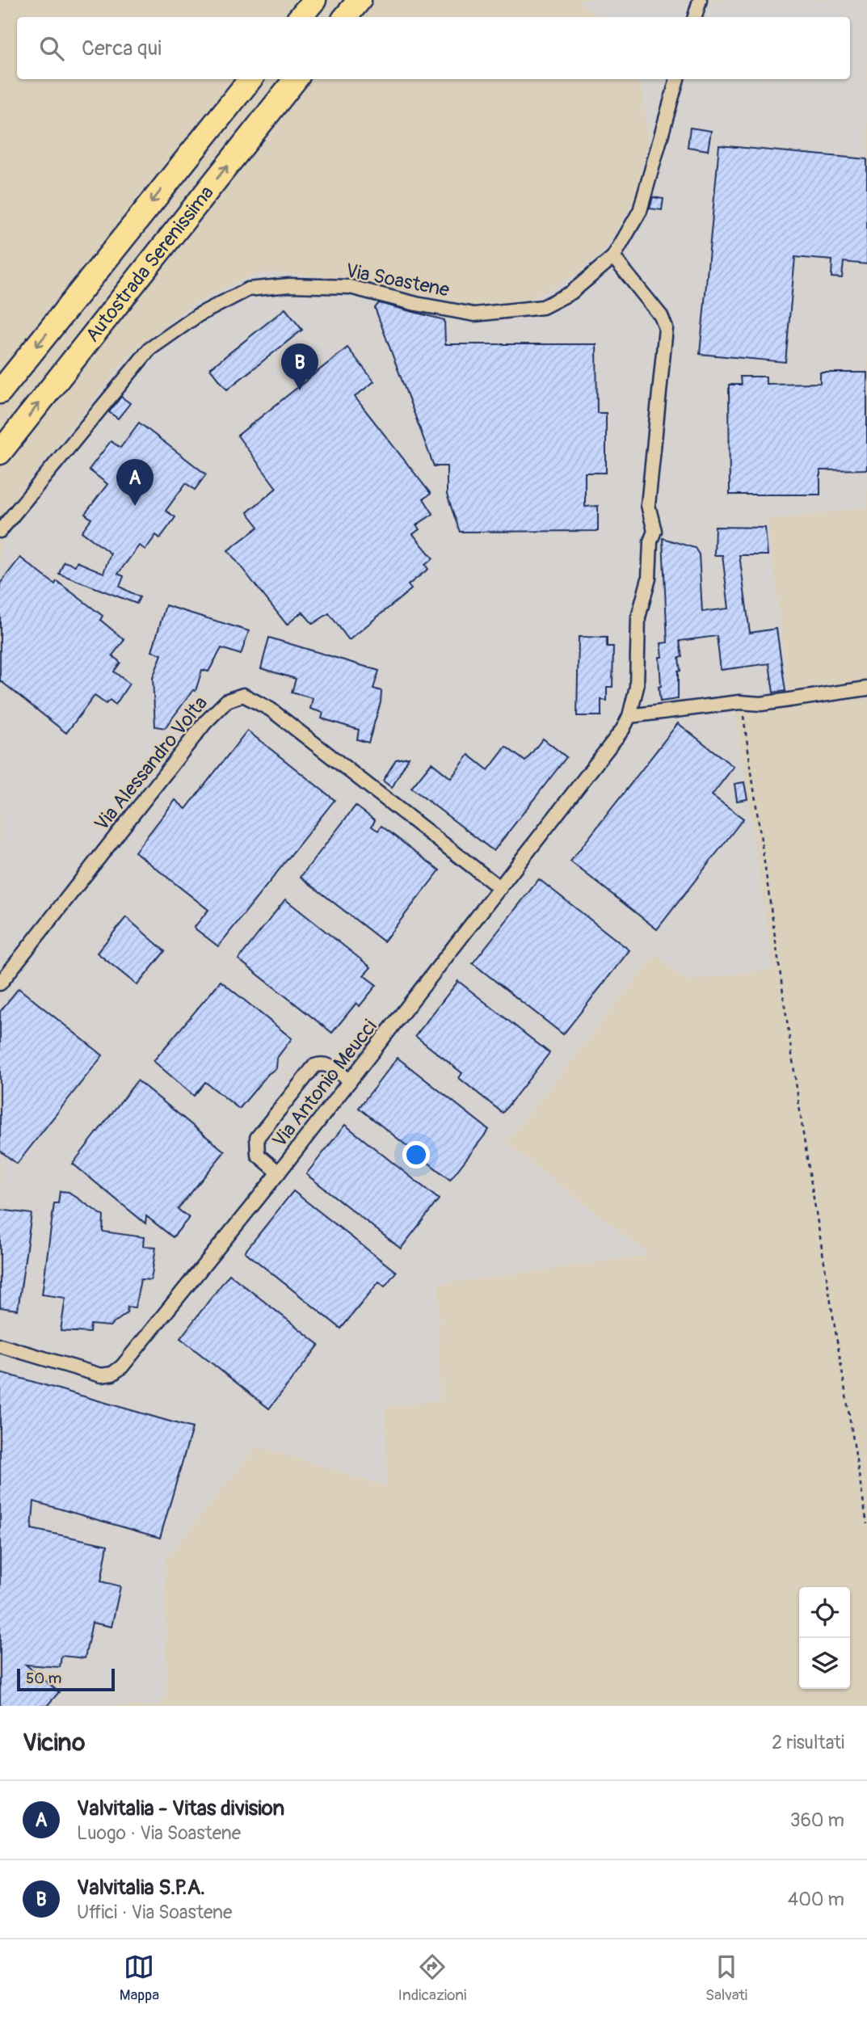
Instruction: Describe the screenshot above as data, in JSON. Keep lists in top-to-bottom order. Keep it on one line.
{"streets":{"highway":["Autostrada Serenissima"],"street":["Via Soastene","Via Alessandro Volta","Via Antonio Meucci"]},"crossings":[["Via Soastene","Via Antonio Meucci"],["Via Alessandro Volta","Via Antonio Meucci"]],"scale_bar":"50 m","page":{"search":"Cerca qui","pins":["B","A"],"scale":"50 m","heading":["Vicino","2 risultati"],"list":[{"mark":"A","name":"Valvitalia - Vitas division","note":"Luogo · Via Soastene","value":"360 m"},{"mark":"B","name":"Valvitalia S.P.A.","note":"Uffici · Via Soastene","value":"400 m"}],"nav":["Mappa","Indicazioni","Salvati"]}}
